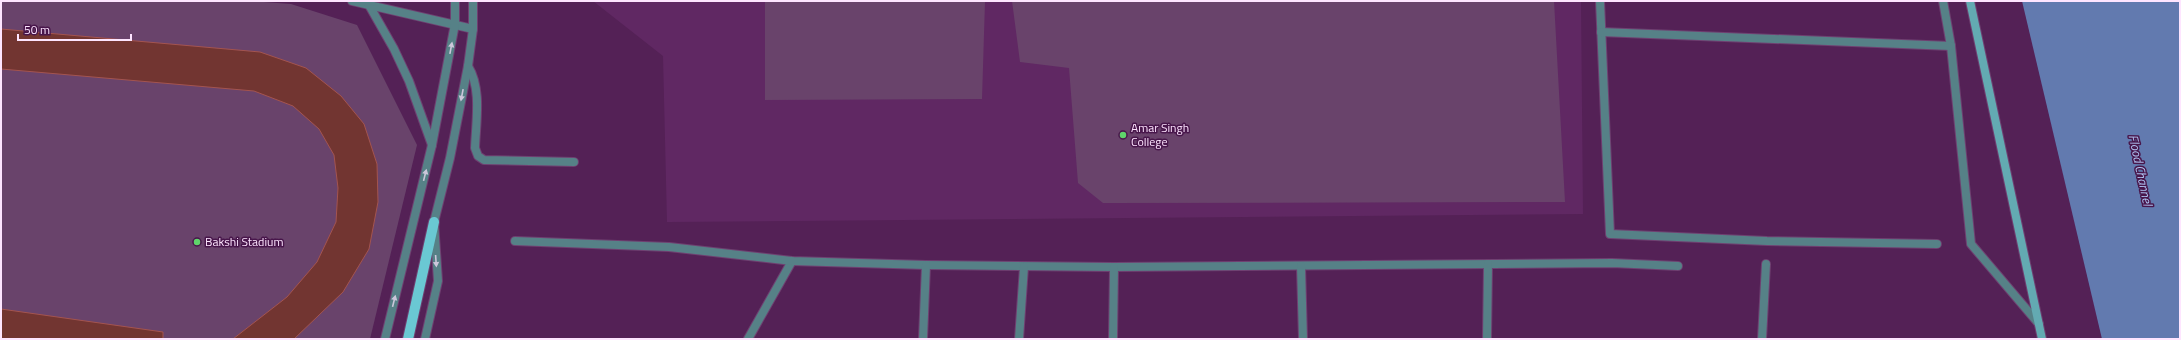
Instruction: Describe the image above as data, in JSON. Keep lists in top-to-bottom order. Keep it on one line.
{"water":["Flood Channel"],"places":["Amar Singh College","Bakshi Stadium"],"scale_bar":"50 m"}
